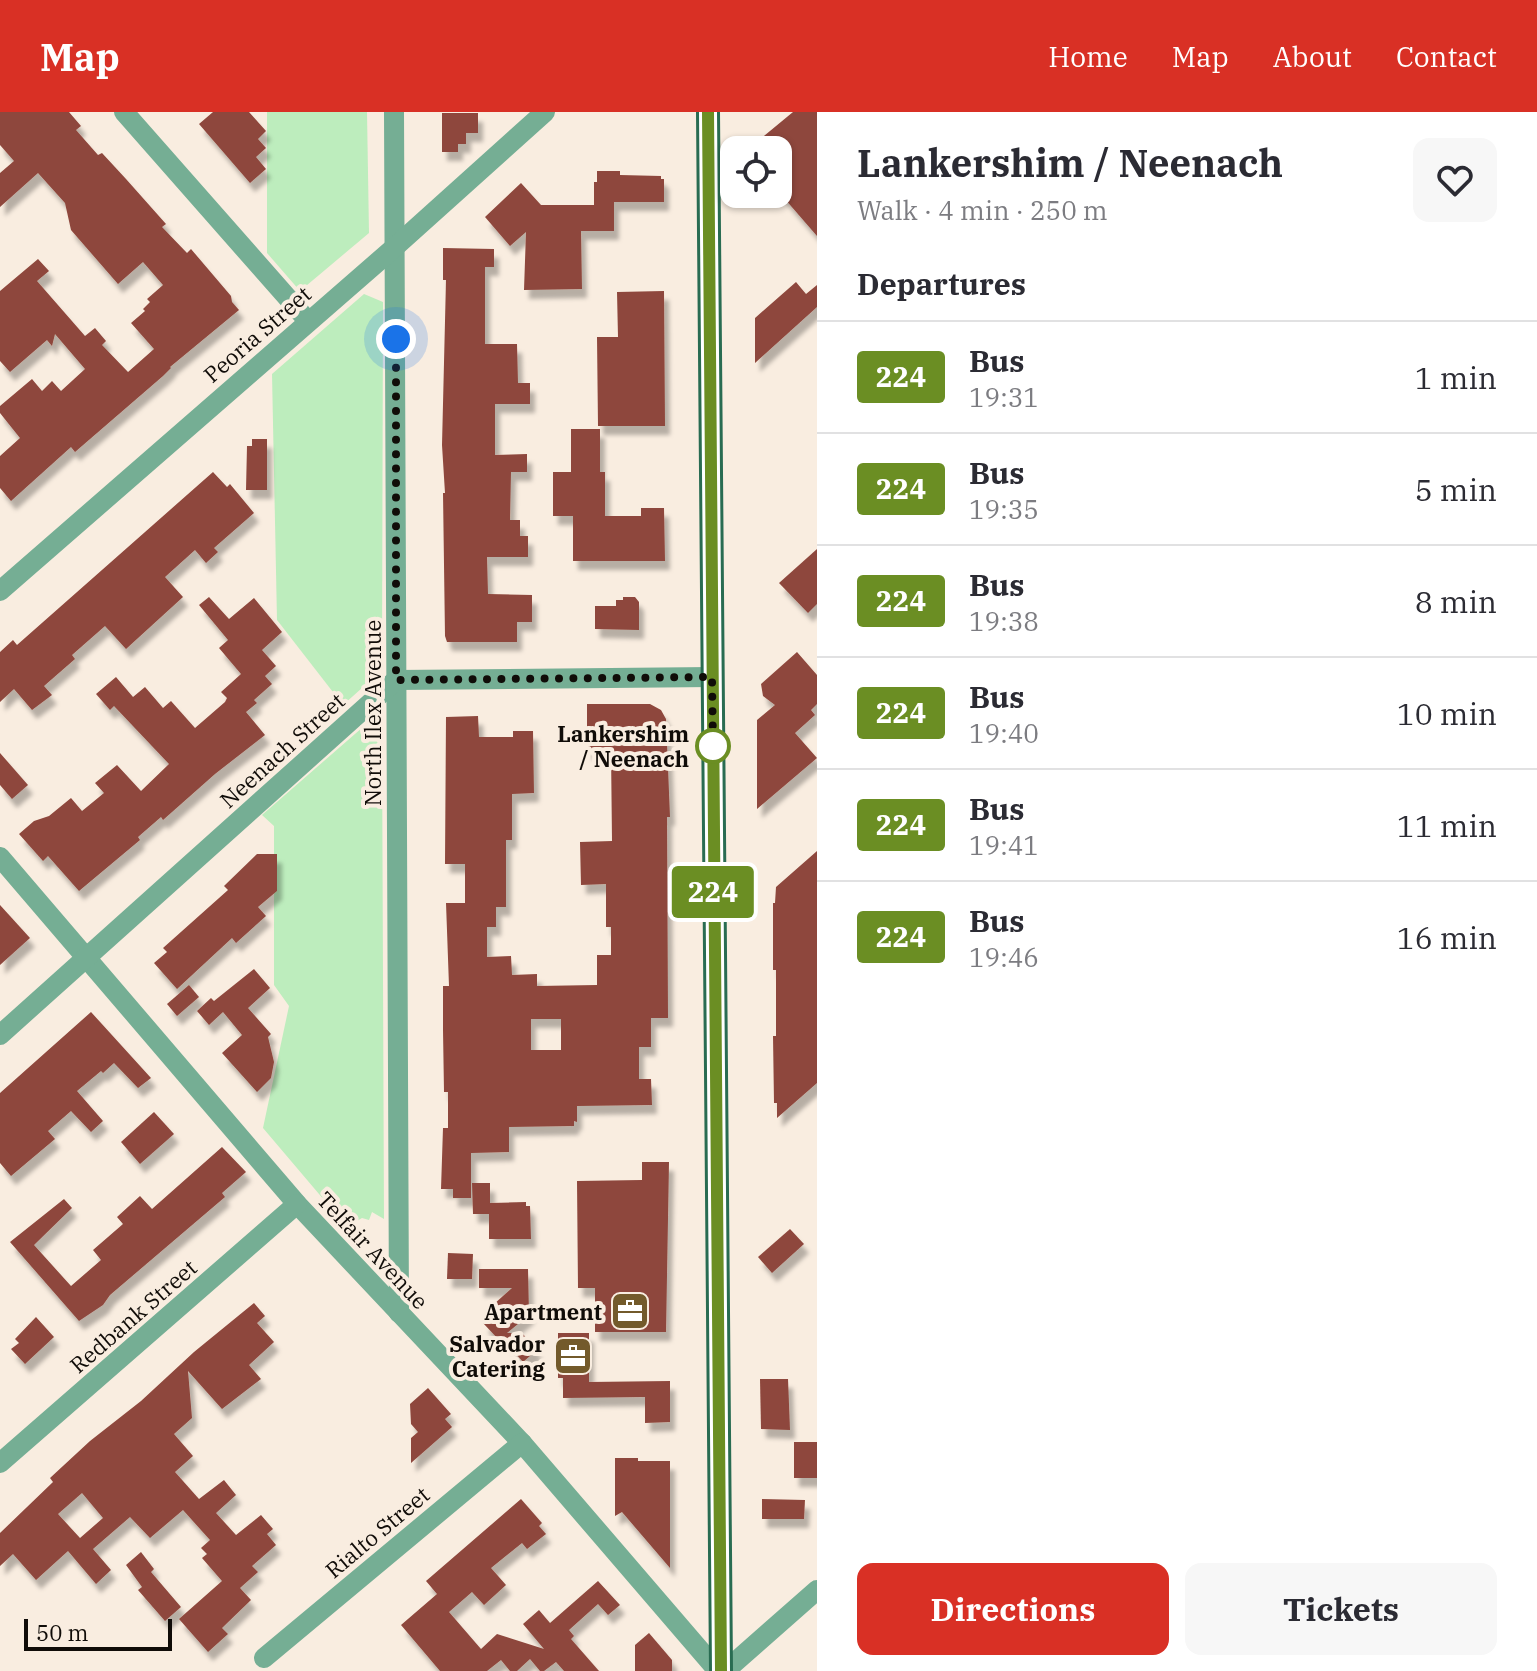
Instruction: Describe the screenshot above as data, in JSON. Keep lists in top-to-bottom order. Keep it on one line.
{"streets":{"street":["Peoria Street","North Ilex Avenue","Neenach Street","Telfair Avenue","Redbank Street","Rialto Street"]},"crossings":[["Peoria Street","North Ilex Avenue"],["North Ilex Avenue","Neenach Street"],["North Ilex Avenue","Telfair Avenue"],["Neenach Street","Telfair Avenue"],["Telfair Avenue","Redbank Street"],["Telfair Avenue","Rialto Street"]],"places":{"other":["Lankershim / Neenach"],"office":["Apartment","Salvador Catering"]},"lines":["bus line 224"],"scale_bar":"50 m","page":{"header":"Map","nav":["Home","Map","About","Contact"],"on_map":"224","heading":[["Lankershim / Neenach","Walk · 4 min · 250 m"],"Departures"],"list":[{"mark":"224","name":"Bus","note":"19:31","value":"1 min"},{"mark":"224","name":"Bus","note":"19:35","value":"5 min"},{"mark":"224","name":"Bus","note":"19:38","value":"8 min"},{"mark":"224","name":"Bus","note":"19:40","value":"10 min"},{"mark":"224","name":"Bus","note":"19:41","value":"11 min"},{"mark":"224","name":"Bus","note":"19:46","value":"16 min"}],"buttons":["Directions","Tickets"],"scale":"50 m"}}
